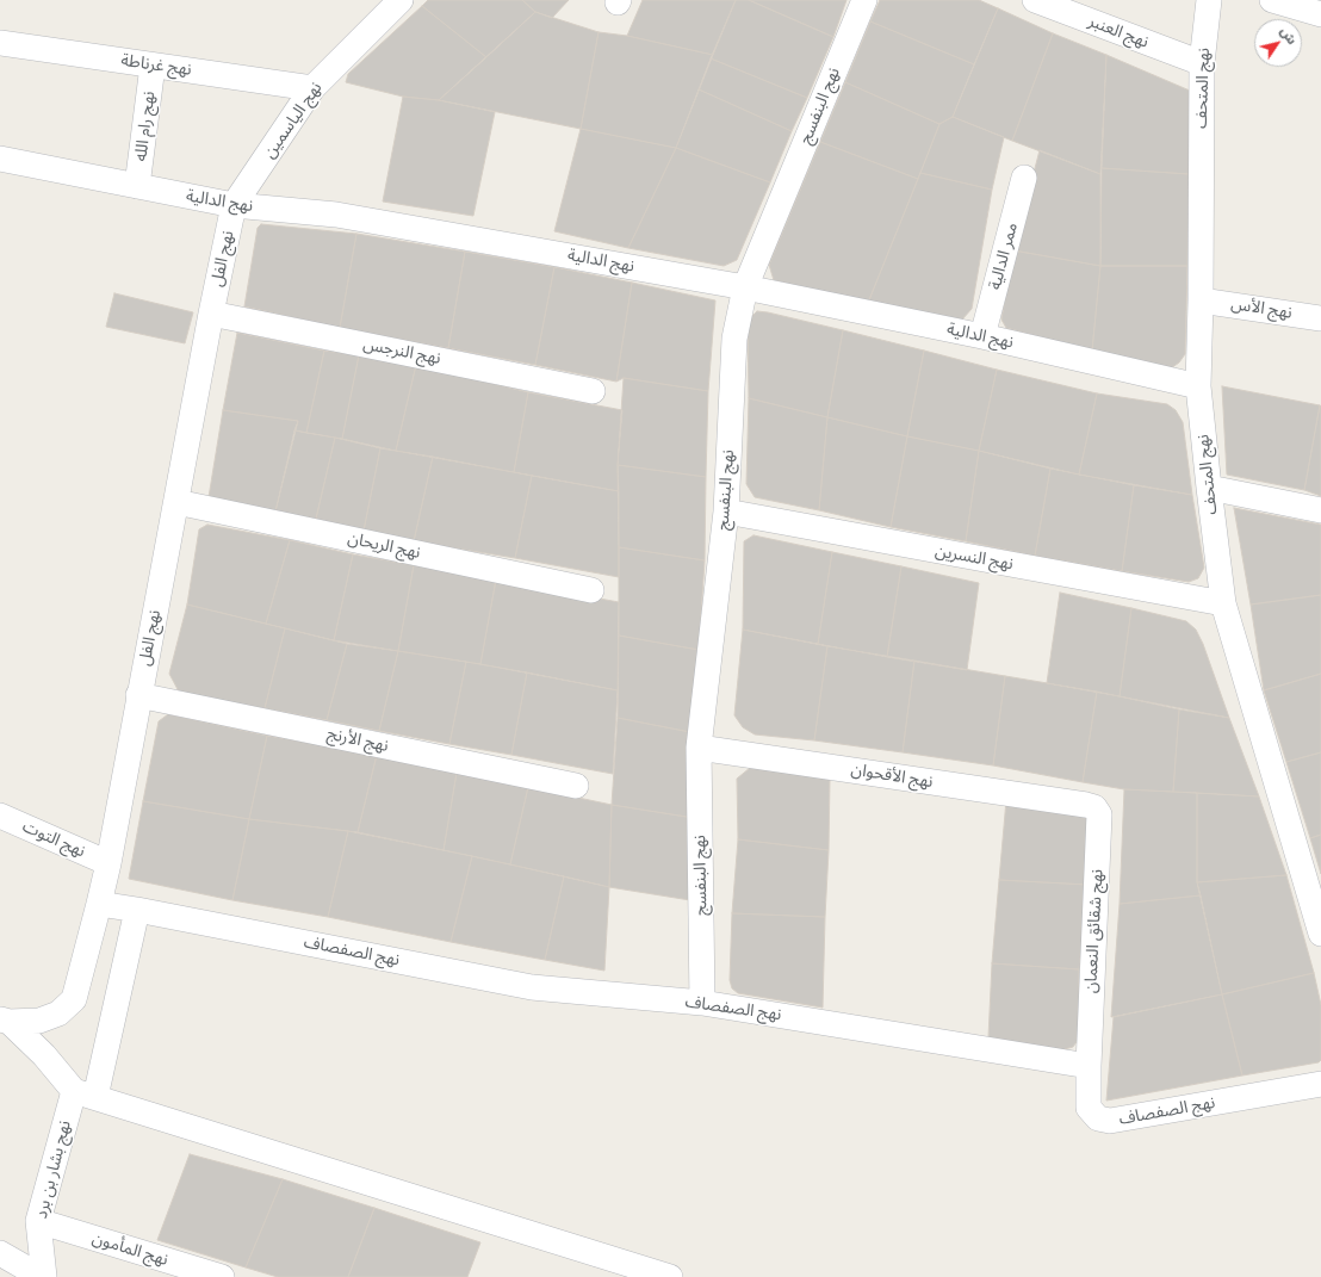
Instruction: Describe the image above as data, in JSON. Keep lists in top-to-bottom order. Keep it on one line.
{"streets":{"street":["نهج العنبر","نهج غرناطة","نهج المتحف","نهج البنفسج","نهج الياسمين","نهج رام الله","نهج الدالية","ممر الدالية","نهج الفل","نهج الأس","نهج النرجس","نهج الريحان","نهج النسرين","نهج الأرنج","نهج الأقحوان","نهج التوت","نهج شقائق النعمان","نهج الصفصاف","نهج بشار بن برد","نهج المأمون"]},"crossings":[["نهج العنبر","نهج المتحف"],["نهج غرناطة","نهج الياسمين"],["نهج غرناطة","نهج رام الله"],["نهج المتحف","نهج الدالية"],["نهج المتحف","نهج الأس"],["نهج المتحف","نهج النسرين"],["نهج البنفسج","نهج الدالية"],["نهج البنفسج","نهج النسرين"],["نهج البنفسج","نهج الأقحوان"],["نهج البنفسج","نهج الصفصاف"],["نهج الياسمين","نهج الدالية"],["نهج الياسمين","نهج الفل"],["نهج رام الله","نهج الدالية"],["نهج الدالية","ممر الدالية"],["نهج الدالية","نهج الفل"],["نهج الفل","نهج النرجس"],["نهج الفل","نهج الريحان"],["نهج الفل","نهج الأرنج"],["نهج الفل","نهج التوت"],["نهج الفل","نهج الصفصاف"],["نهج الأقحوان","نهج شقائق النعمان"],["نهج شقائق النعمان","نهج الصفصاف"],["نهج الصفصاف","نهج بشار بن برد"],["نهج بشار بن برد","نهج المأمون"]],"north":"top right"}
